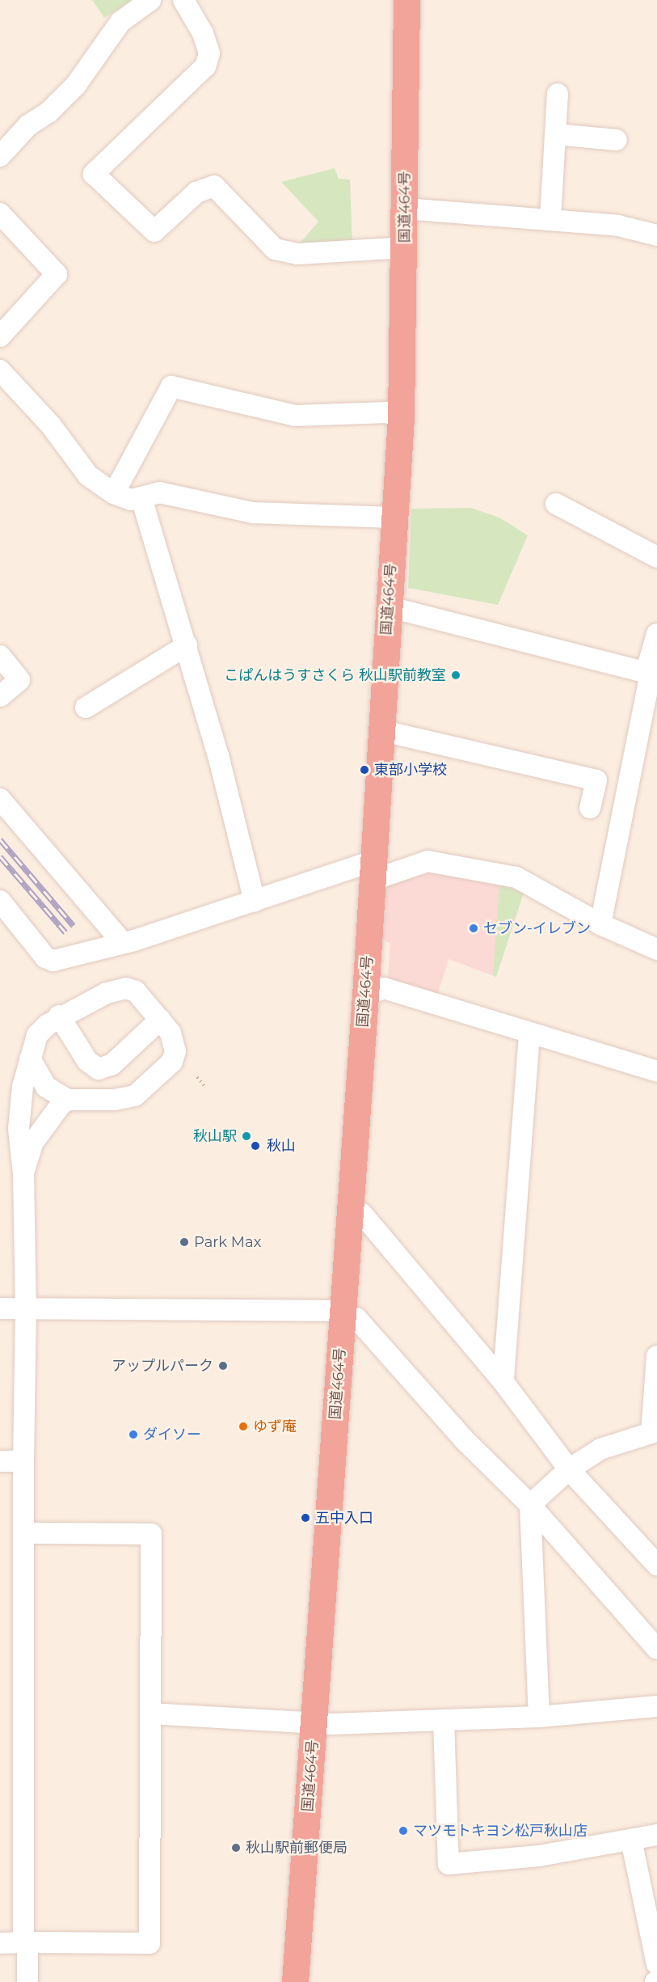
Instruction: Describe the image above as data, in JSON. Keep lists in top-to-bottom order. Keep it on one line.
{"streets":{"highway":["国道464号"]},"places":["こぱんはうすさくら 秋山駅前教室","東部小学校","セブン-イレブン","秋山駅","秋山","Park Max","アップルパーク","ゆず庵","ダイソー","五中入口","マツモトキヨシ松戸秋山店","秋山駅前郵便局"]}
